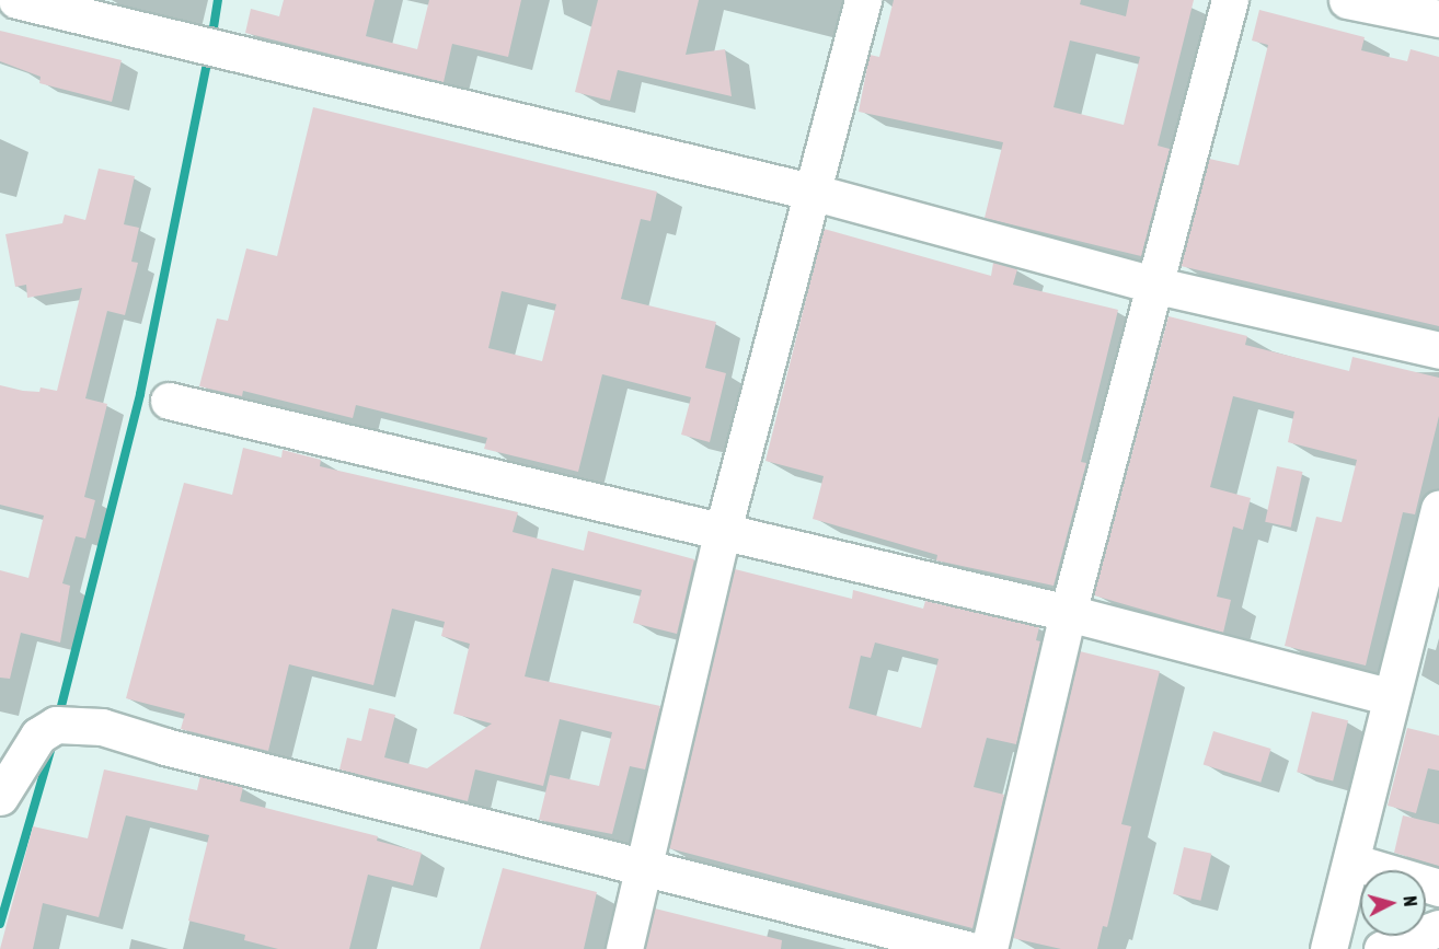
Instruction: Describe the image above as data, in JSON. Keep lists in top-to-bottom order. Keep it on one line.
{"north":"right"}
